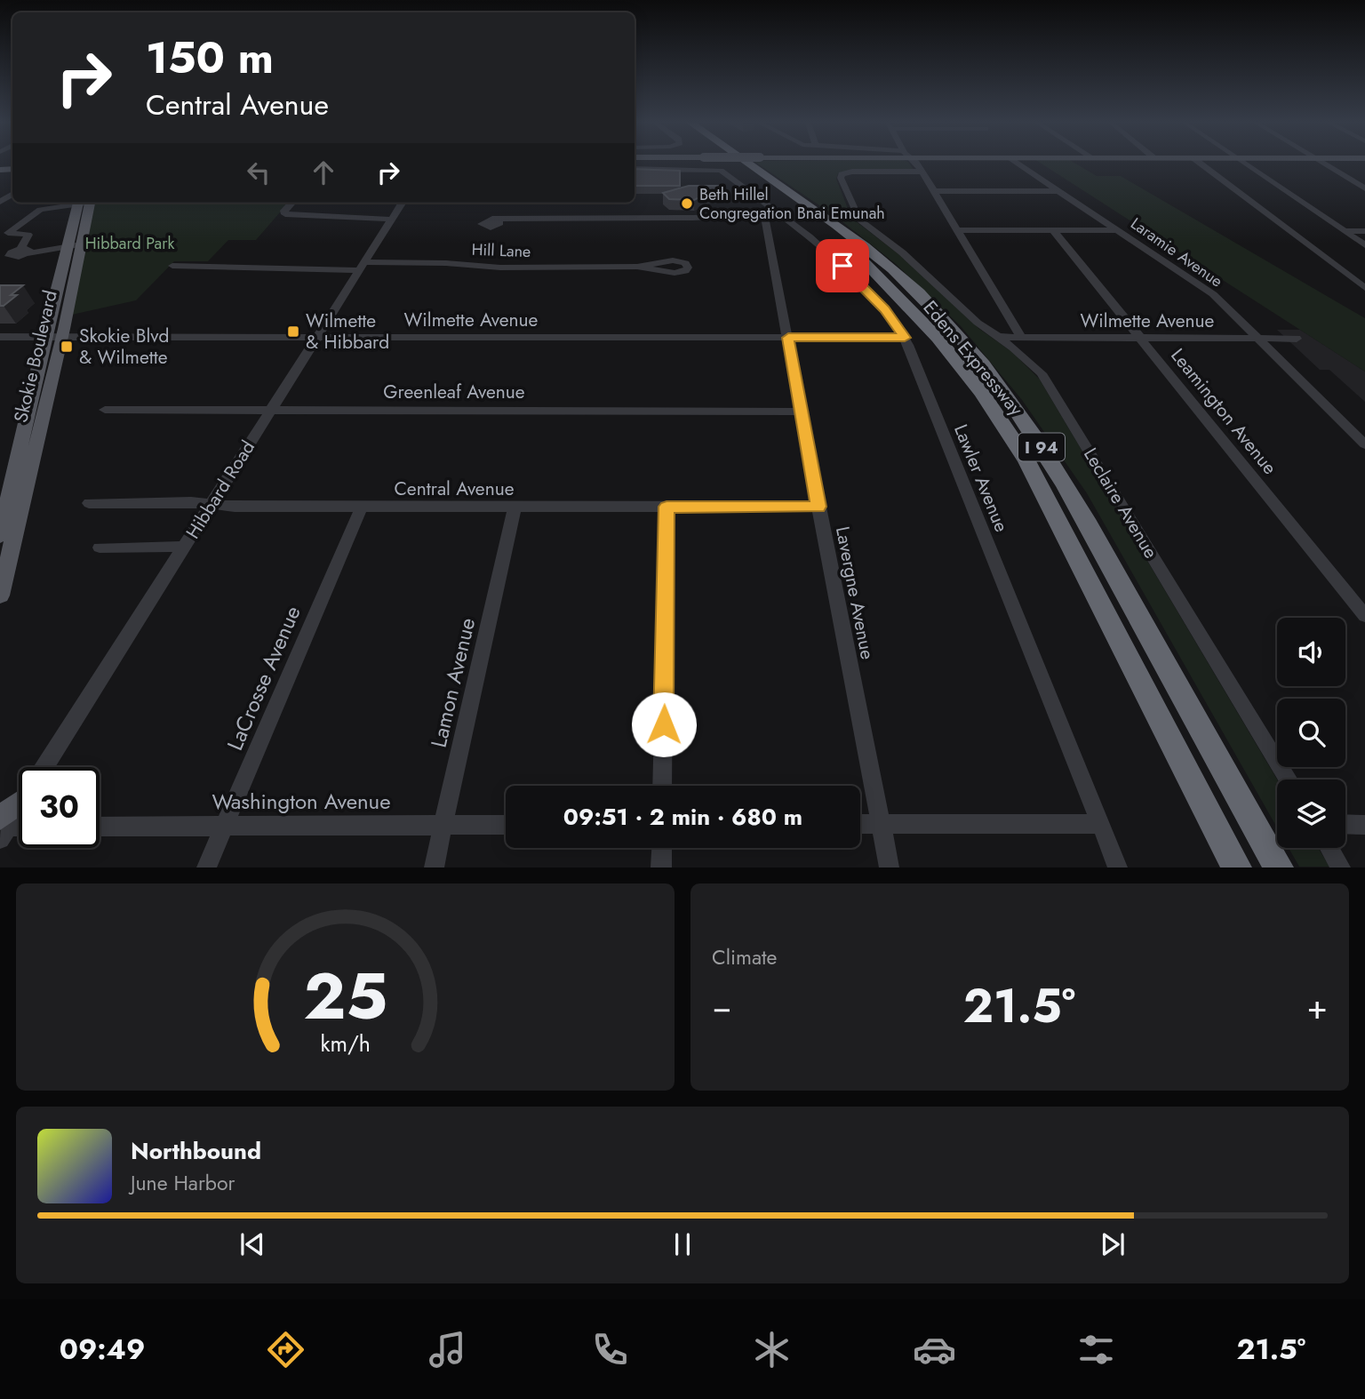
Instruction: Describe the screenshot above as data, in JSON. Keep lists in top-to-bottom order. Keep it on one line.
{"streets":{"highway":["Edens Expressway","I 94"],"main road":["Skokie Boulevard"],"street":["Hill Lane","Laramie Avenue","Wilmette Avenue","Greenleaf Avenue","Leamington Avenue","Lawler Avenue","Central Avenue","Hibbard Road","Leclaire Avenue","Lavergne Avenue","LaCrosse Avenue","Lamon Avenue","Washington Avenue"]},"crossings":[["Hill Lane","Hibbard Road"],["Laramie Avenue","Wilmette Avenue"],["Wilmette Avenue","Skokie Boulevard"],["Wilmette Avenue","Leamington Avenue"],["Wilmette Avenue","Lawler Avenue"],["Wilmette Avenue","Hibbard Road"],["Wilmette Avenue","Leclaire Avenue"],["Wilmette Avenue","Lavergne Avenue"],["Greenleaf Avenue","Hibbard Road"],["Greenleaf Avenue","Lavergne Avenue"],["Central Avenue","Hibbard Road"],["Central Avenue","Lavergne Avenue"],["Central Avenue","LaCrosse Avenue"],["Central Avenue","Lamon Avenue"],["LaCrosse Avenue","Washington Avenue"],["Lamon Avenue","Washington Avenue"]],"parks":["Hibbard Park"],"places":{"other":["Beth Hillel Congregation Bnai Emunah"],"transit":["Wilmette & Hibbard","Skokie Blvd & Wilmette"]},"page":{"turn":["150 m","Central Avenue"],"limit":"30","trip":"09:51 · 2 min · 680 m","tile":"Climate","heat":["−","21.5°","+"],"song":["Northbound","June Harbor"],"tabs":["09:49","21.5°"],"gauge":["25","km/h"]}}
